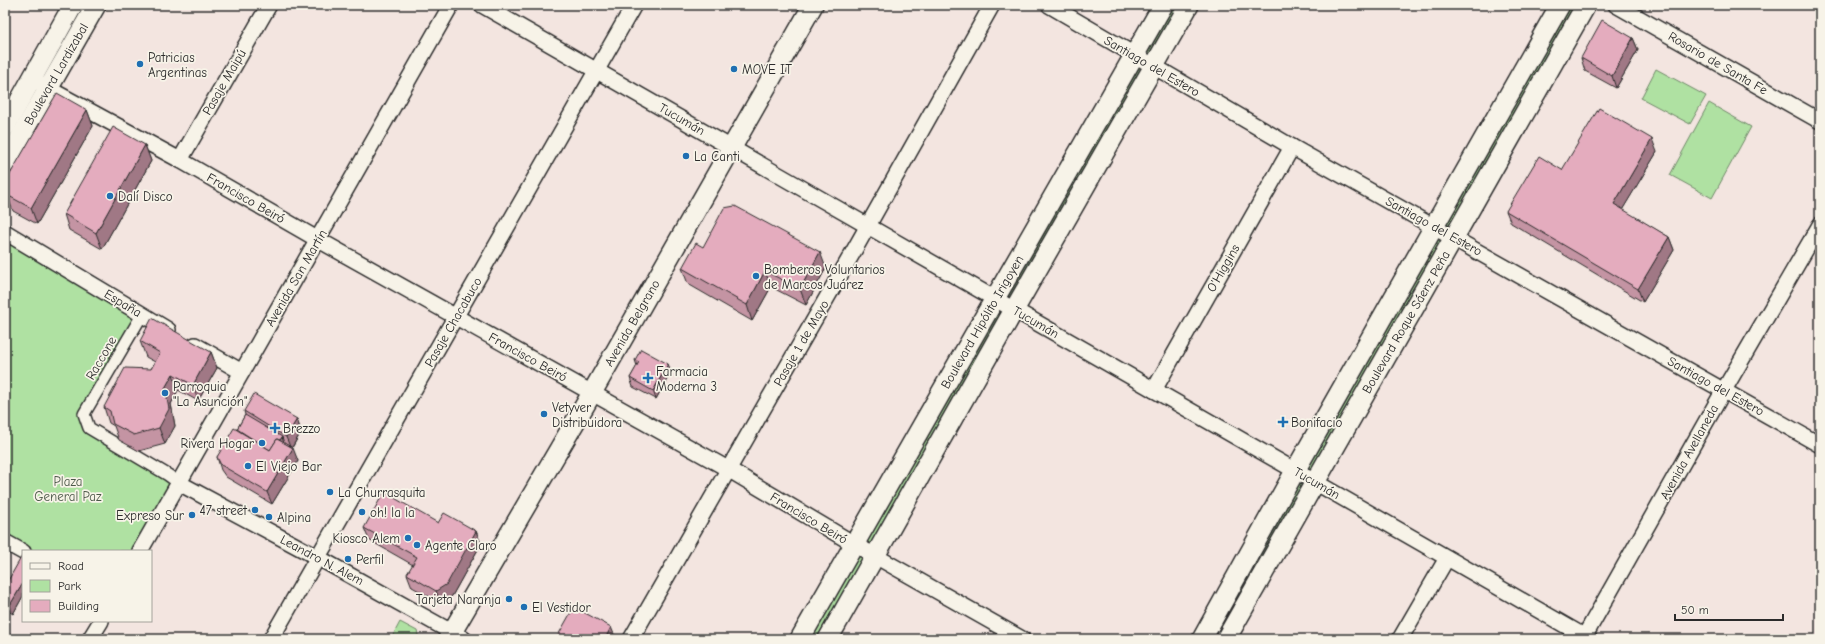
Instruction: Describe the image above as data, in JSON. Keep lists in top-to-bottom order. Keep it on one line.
{"streets":{"street":["Rosario de Santa Fe","Santiago del Estero","Boulevard Lardizabal","Pasaje Maipú","Tucumán","Francisco Beiró","O'Higgins","Avenida San Martín","España","Pasaje Chacabuco","Boulevard Hipólito Irigoyen","Boulevard Roque Sáenz Peña","Avenida Belgrano","Pasaje 1 de Mayo","Raccone","Avenida Avellaneda","Leandro N. Alem"]},"crossings":[["Santiago del Estero","O'Higgins"],["Santiago del Estero","Boulevard Hipólito Irigoyen"],["Santiago del Estero","Boulevard Roque Sáenz Peña"],["Santiago del Estero","Avenida Avellaneda"],["Boulevard Lardizabal","Francisco Beiró"],["Pasaje Maipú","Francisco Beiró"],["Tucumán","O'Higgins"],["Tucumán","Pasaje Chacabuco"],["Tucumán","Boulevard Hipólito Irigoyen"],["Tucumán","Boulevard Roque Sáenz Peña"],["Tucumán","Avenida Belgrano"],["Tucumán","Pasaje 1 de Mayo"],["Tucumán","Avenida Avellaneda"],["Francisco Beiró","Avenida San Martín"],["Francisco Beiró","Pasaje Chacabuco"],["Francisco Beiró","Boulevard Hipólito Irigoyen"],["Francisco Beiró","Avenida Belgrano"],["Francisco Beiró","Pasaje 1 de Mayo"],["Avenida San Martín","España"],["Avenida San Martín","Raccone"],["Avenida San Martín","Leandro N. Alem"],["España","Raccone"],["Pasaje Chacabuco","Leandro N. Alem"],["Avenida Belgrano","Leandro N. Alem"],["Raccone","Leandro N. Alem"]],"parks":["Plaza General Paz"],"places":{"other":["Patricias Argentinas","MOVE IT","La Canti","Dalí Disco","Bomberos Voluntarios de Marcos Juárez","Parroquia \"La Asunción\"","Vetyver Distribuidora","Rivera Hogar","El Viejo Bar","La Churrasquita","47 street","oh! la la","Expreso Sur","Alpina","Kiosco Alem","Agente Claro","Perfil","Tarjeta Naranja","El Vestidor"],"health":["Farmacia Moderna 3","Bonifacio","Brezzo"]},"legend":["Road","Park","Building"],"scale_bar":"50 m"}
